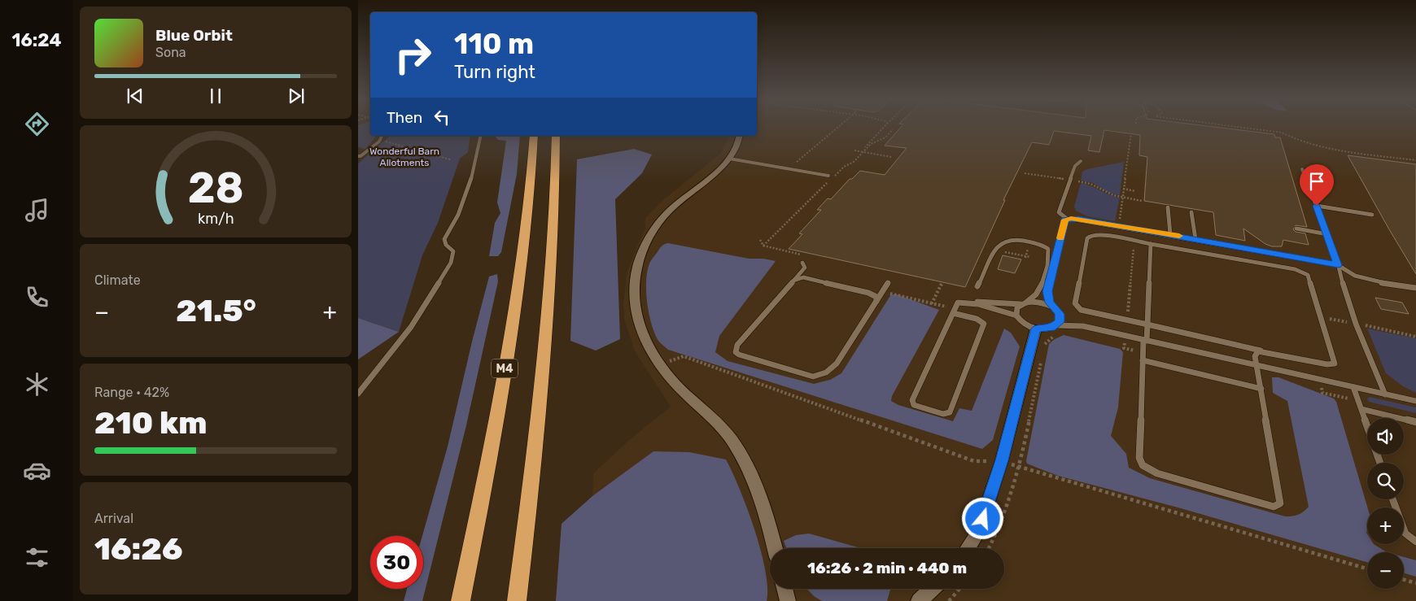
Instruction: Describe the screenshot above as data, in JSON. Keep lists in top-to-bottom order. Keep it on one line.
{"streets":{"highway":["M4"]},"parks":["Wonderful Barn Allotments"],"page":{"tabs":"16:24","turn":["110 m","Turn right"],"song":["Blue Orbit","Sona"],"then":"Then","tile":["Climate",["Range · 42%","210 km"],["Arrival","16:26"]],"heat":["−","21.5°","+"],"map_buttons":["+","−"],"limit":"30","trip":"16:26 · 2 min · 440 m","gauge":["28","km/h"]}}
